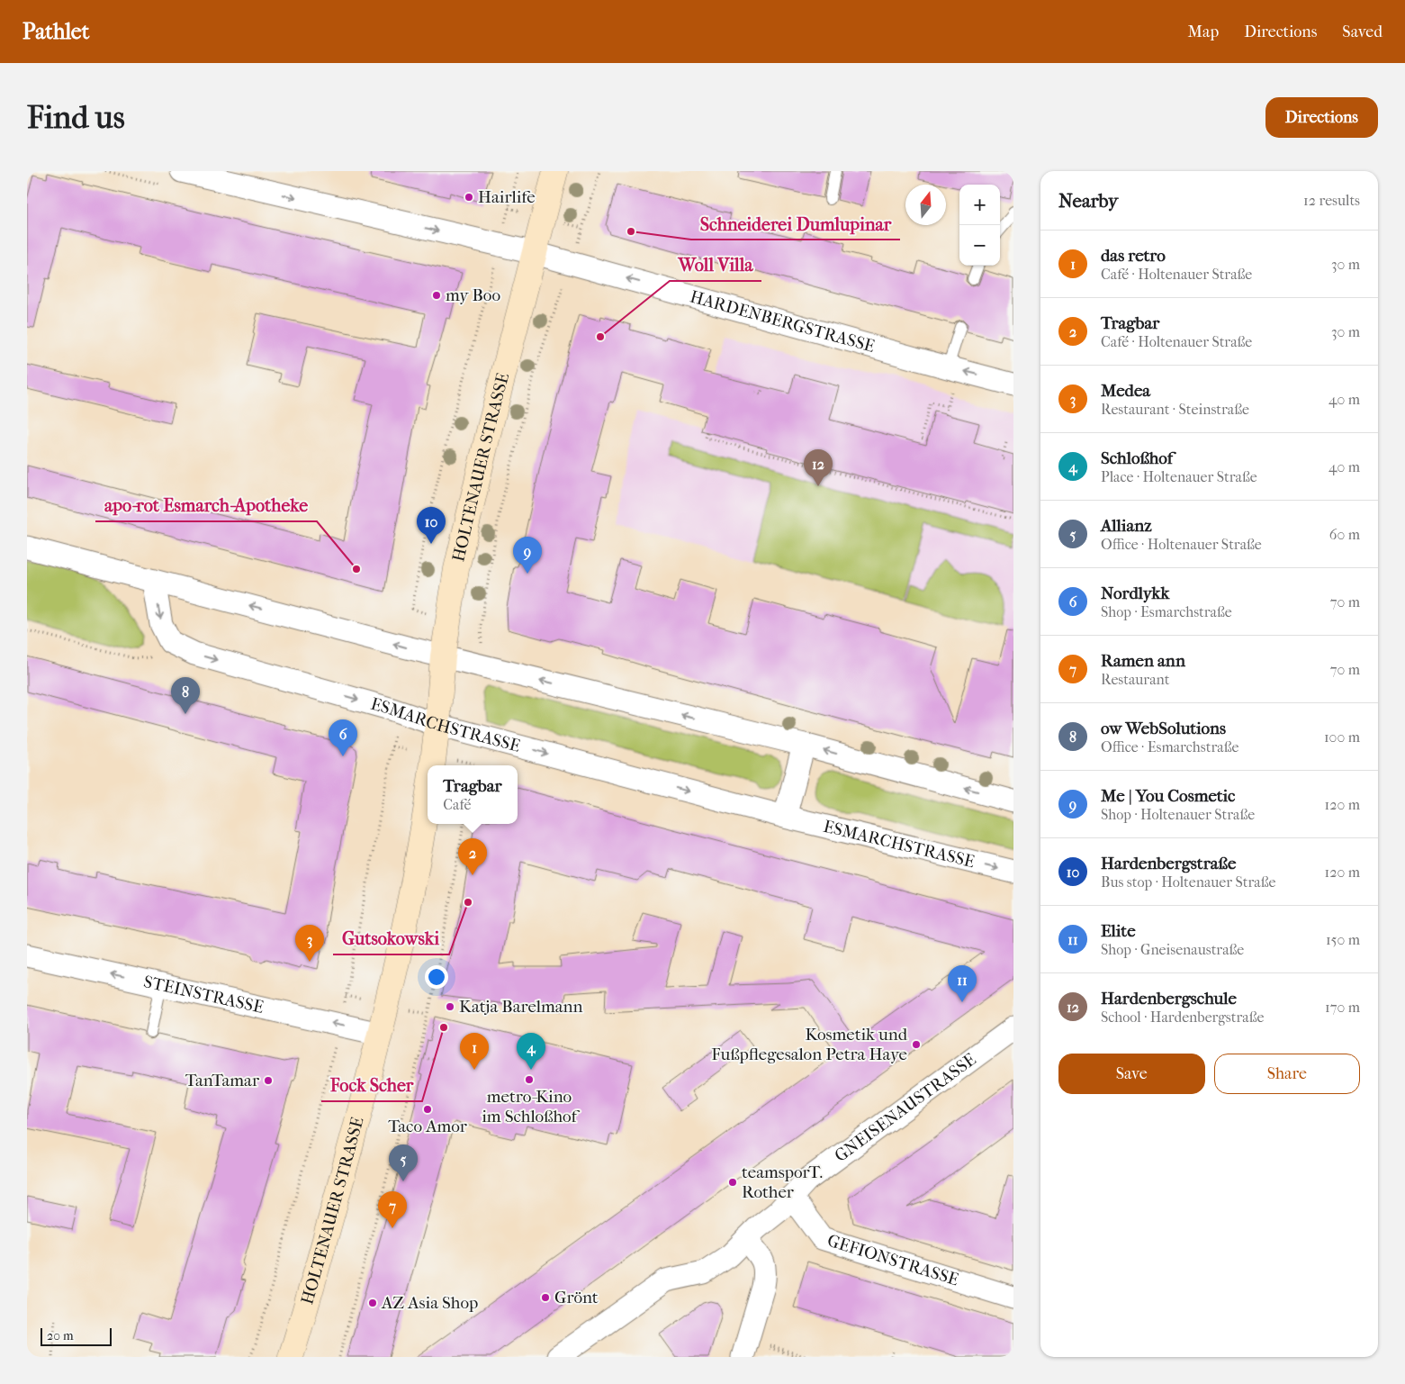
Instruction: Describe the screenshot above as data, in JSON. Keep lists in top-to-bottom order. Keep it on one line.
{"streets":{"main road":["HOLTENAUER STRASSE"],"street":["HARDENBERGSTRASSE","ESMARCHSTRASSE","STEINSTRASSE","GNEISENAUSTRASSE","GEFIONSTRASSE"]},"crossings":[["HARDENBERGSTRASSE","HOLTENAUER STRASSE"],["HOLTENAUER STRASSE","ESMARCHSTRASSE"],["HOLTENAUER STRASSE","STEINSTRASSE"],["GNEISENAUSTRASSE","GEFIONSTRASSE"]],"one_way":["STEINSTRASSE"],"places":["Hairlife","Schneiderei Dumlupinar","my Boo","Woll Villa","apo-rot Esmarch-Apotheke","Gutsokowski","Katja Barelmann","Fock Scher","Kosmetik und Fußpflegesalon Petra Haye","metro-Kino im Schloßhof","TanTamar","Taco Amor","teamsporT. Rother","Grönt","AZ Asia Shop"],"scale_bar":"20 m","north":"top","page":{"header":"Pathlet","nav":["Map","Directions","Saved"],"buttons":["Directions",["Save","Share"]],"title":"Find us","heading":["Nearby","12 results"],"map_buttons":["+","−"],"list":[{"mark":"1","name":"das retro","note":"Café · Holtenauer Straße","value":"30 m"},{"mark":"2","name":"Tragbar","note":"Café · Holtenauer Straße","value":"30 m"},{"mark":"3","name":"Medea","note":"Restaurant · Steinstraße","value":"40 m"},{"mark":"4","name":"Schloßhof","note":"Place · Holtenauer Straße","value":"40 m"},{"mark":"5","name":"Allianz","note":"Office · Holtenauer Straße","value":"60 m"},{"mark":"6","name":"Nordlykk","note":"Shop · Esmarchstraße","value":"70 m"},{"mark":"7","name":"Ramen ann","note":"Restaurant","value":"70 m"},{"mark":"8","name":"ow WebSolutions","note":"Office · Esmarchstraße","value":"100 m"},{"mark":"9","name":"Me | You Cosmetic","note":"Shop · Holtenauer Straße","value":"120 m"},{"mark":"10","name":"Hardenbergstraße","note":"Bus stop · Holtenauer Straße","value":"120 m"},{"mark":"11","name":"Elite","note":"Shop · Gneisenaustraße","value":"150 m"},{"mark":"12","name":"Hardenbergschule","note":"School · Hardenbergstraße","value":"170 m"}],"pins":["12","10","9","8","6","2","3","11","1","4","5","7"],"popup":["Tragbar","Café"],"scale":"20 m"}}
